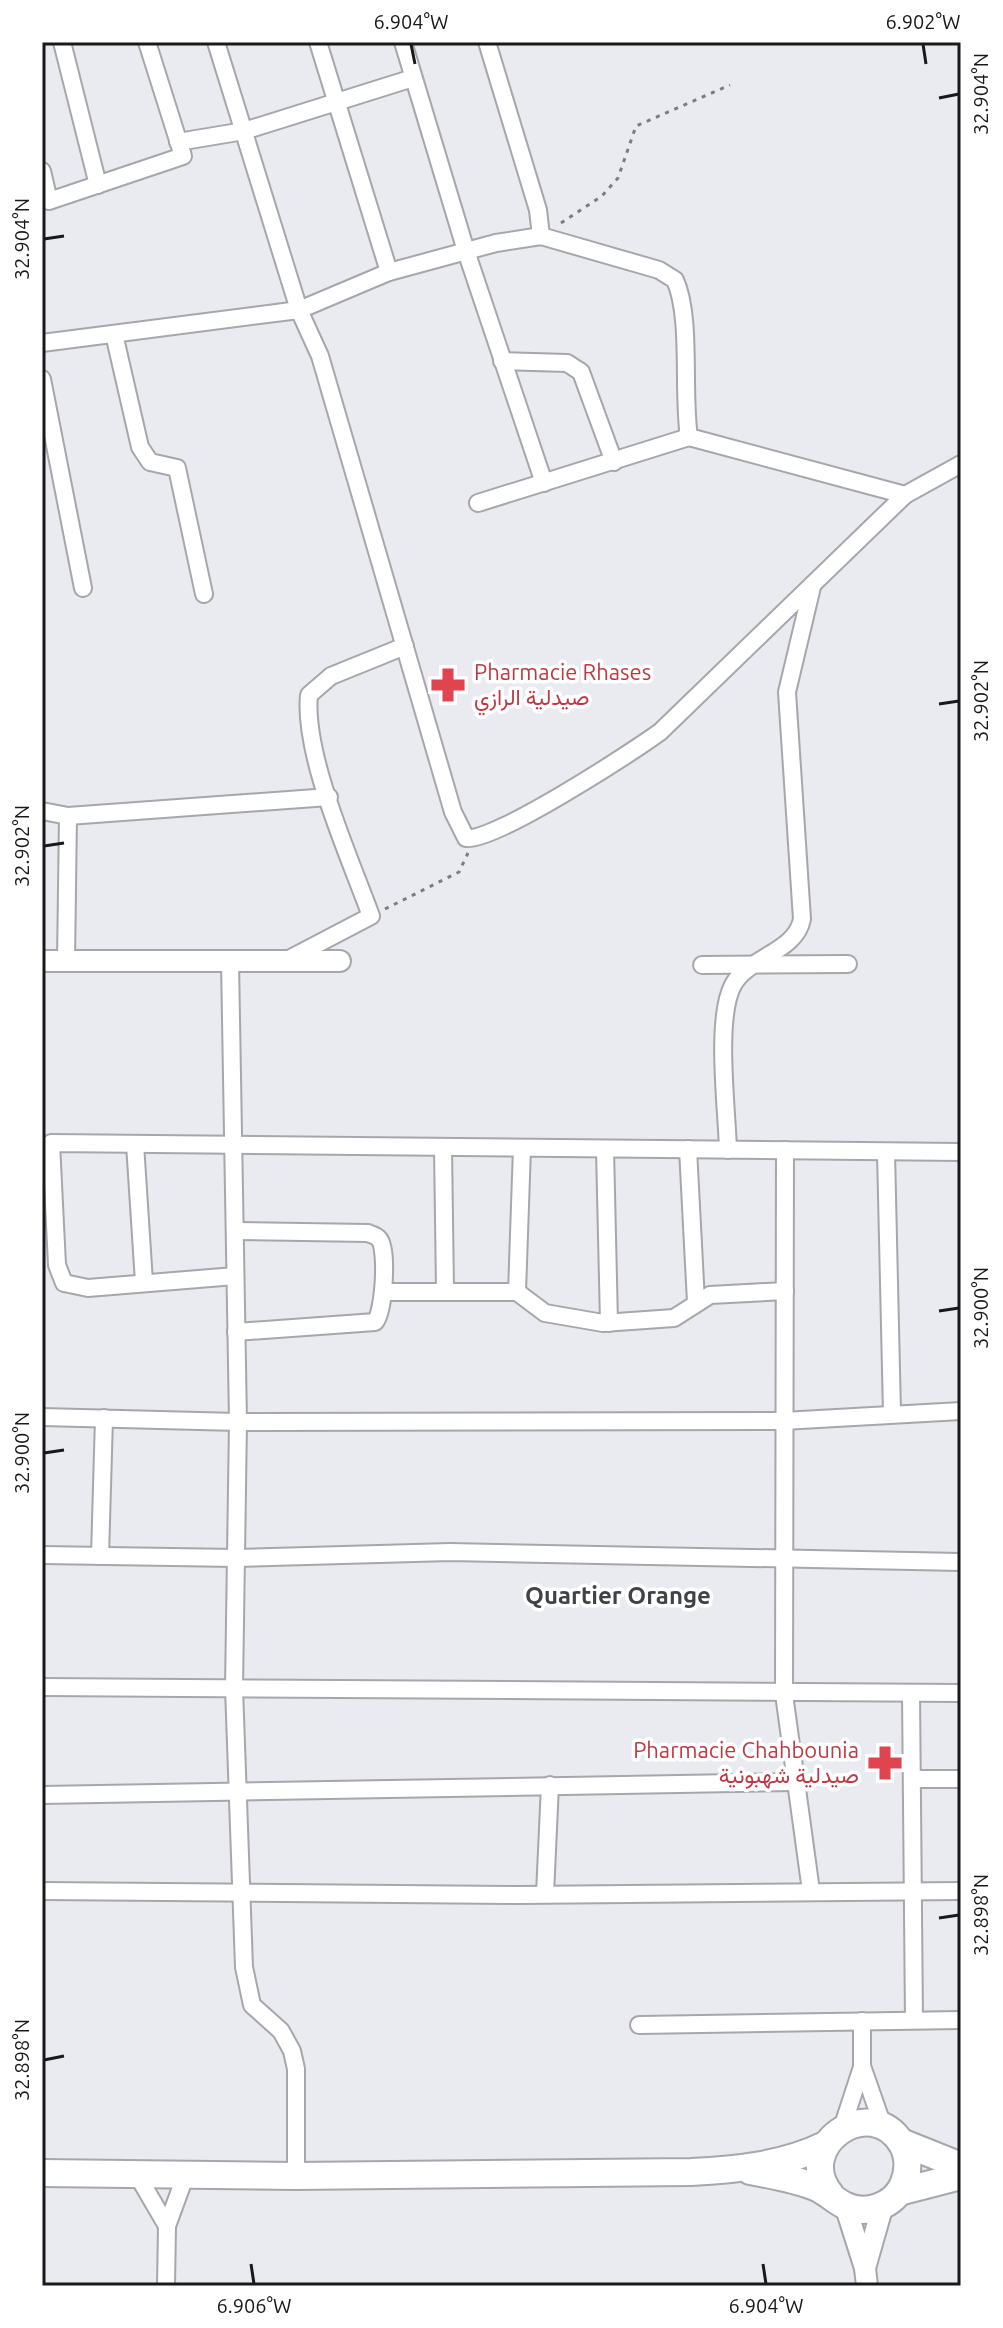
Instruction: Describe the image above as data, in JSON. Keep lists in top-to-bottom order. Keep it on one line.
{"districts":["Quartier Orange"],"places":{"pharmacy":["Pharmacie Rhases صيدلية الرازي","Pharmacie Chahbounia صيدلية شهبونية"]},"coordinates":["6.904°W","6.902°W","32.904°N","32.902°N","32.900°N","32.898°N","6.906°W"]}
